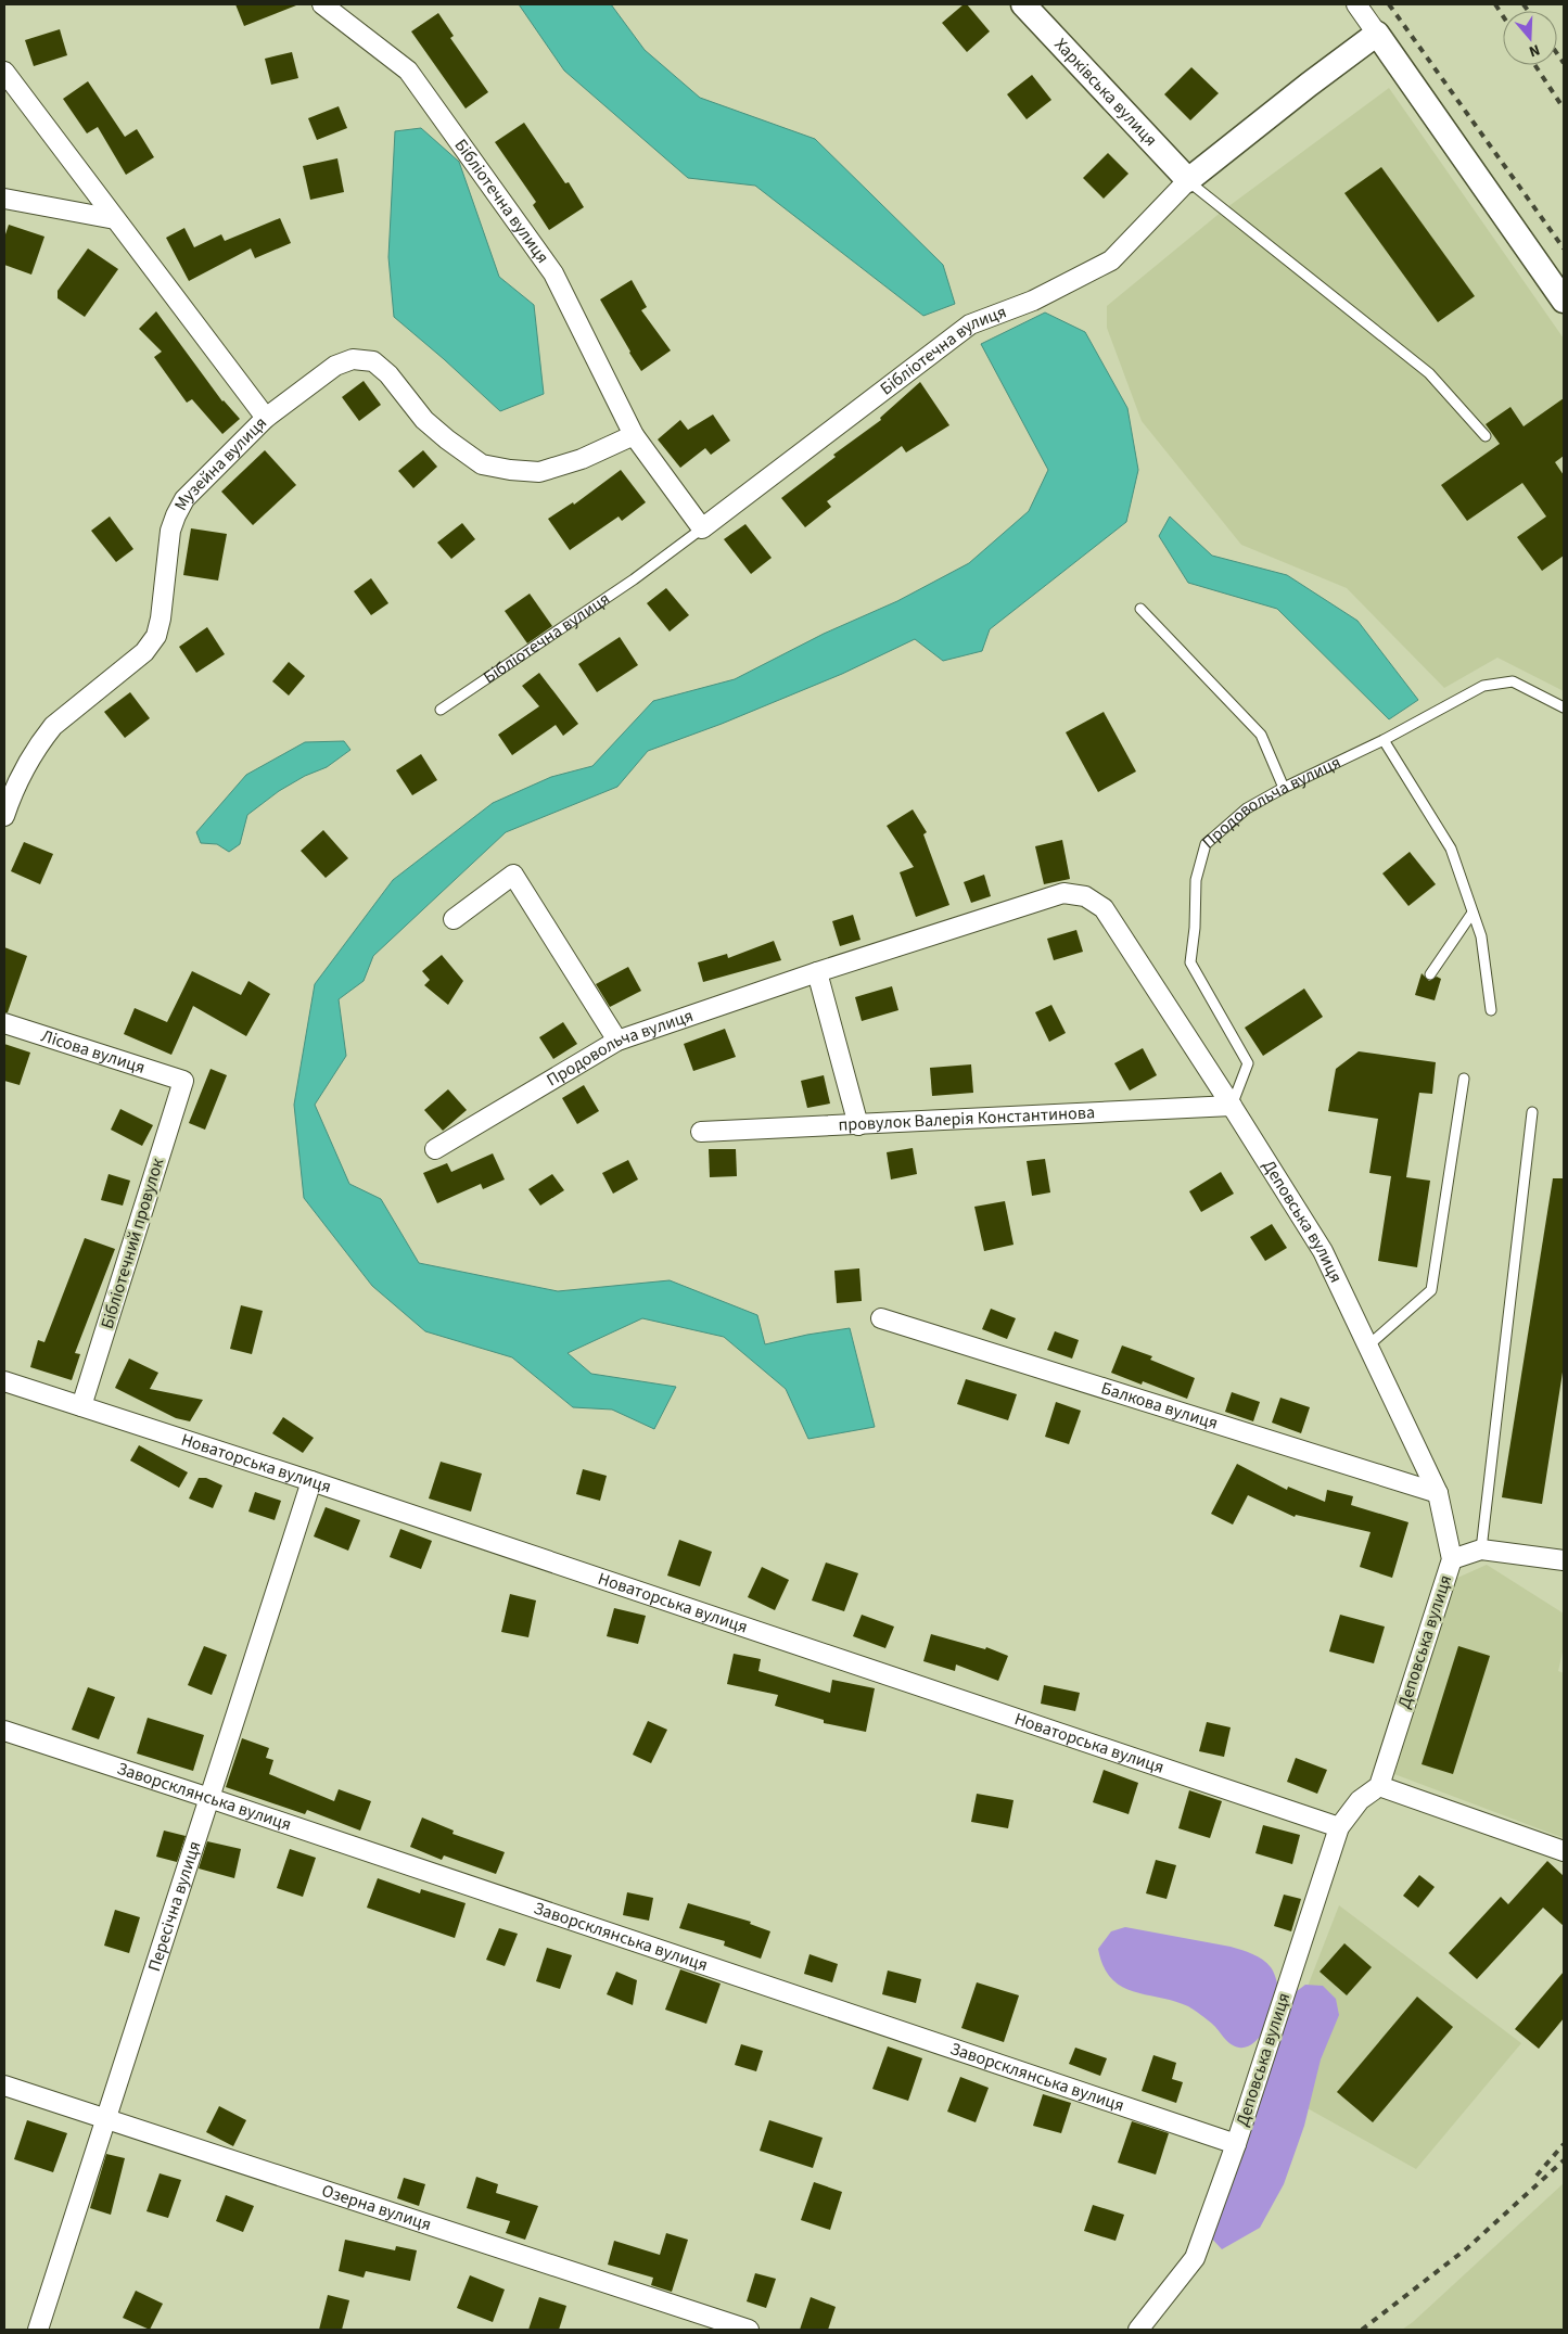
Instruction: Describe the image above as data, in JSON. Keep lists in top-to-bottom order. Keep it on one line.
{"streets":{"street":["Харківська вулиця","Бібліотечна вулиця","Музейна вулиця","Продовольча вулиця","Лісова вулиця","провулок Валерія Константинова","Деповська вулиця","Бібліотечний провулок","Балкова вулиця","Новаторська вулиця","Заворсклянська вулиця","Пересічна вулиця","Озерна вулиця"]},"crossings":[["Харківська вулиця","Бібліотечна вулиця"],["Продовольча вулиця","провулок Валерія Константинова"],["Продовольча вулиця","Деповська вулиця"],["Лісова вулиця","Бібліотечний провулок"],["провулок Валерія Константинова","Деповська вулиця"],["Деповська вулиця","Балкова вулиця"],["Деповська вулиця","Новаторська вулиця"],["Деповська вулиця","Заворсклянська вулиця"],["Бібліотечний провулок","Новаторська вулиця"],["Новаторська вулиця","Пересічна вулиця"],["Заворсклянська вулиця","Пересічна вулиця"],["Пересічна вулиця","Озерна вулиця"]],"north":"bottom"}
